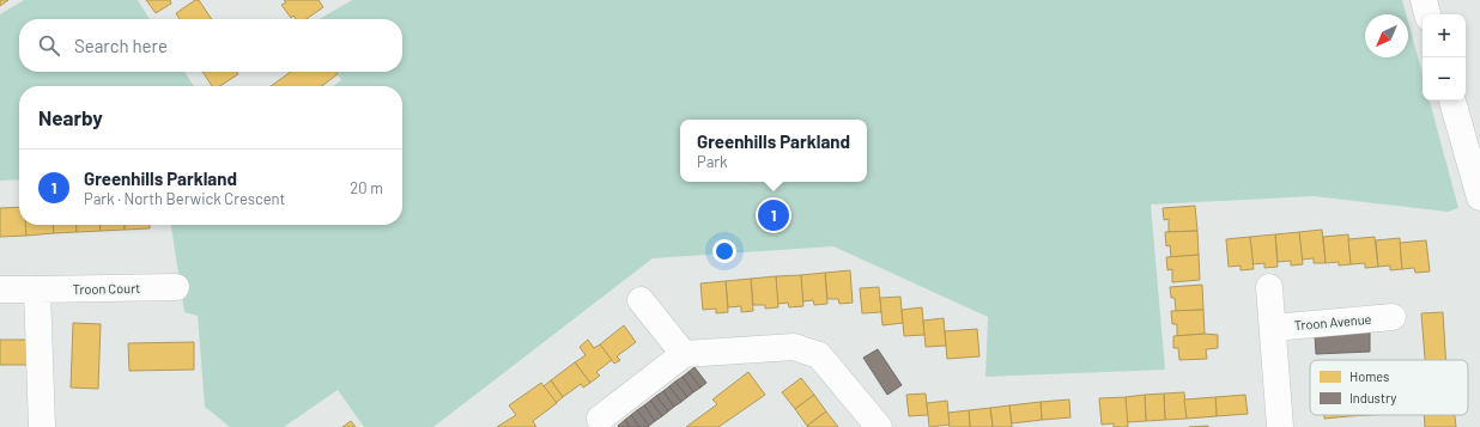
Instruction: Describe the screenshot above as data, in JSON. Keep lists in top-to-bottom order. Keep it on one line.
{"streets":{"street":["Troon Court","Troon Avenue"]},"legend":["Homes","Industry"],"north":"bottom left","page":{"map_buttons":["+","−"],"search":"Search here","heading":"Nearby","popup":["Greenhills Parkland","Park"],"list":[{"mark":"1","name":"Greenhills Parkland","note":"Park · North Berwick Crescent","value":"20 m"}],"pins":"1"}}
